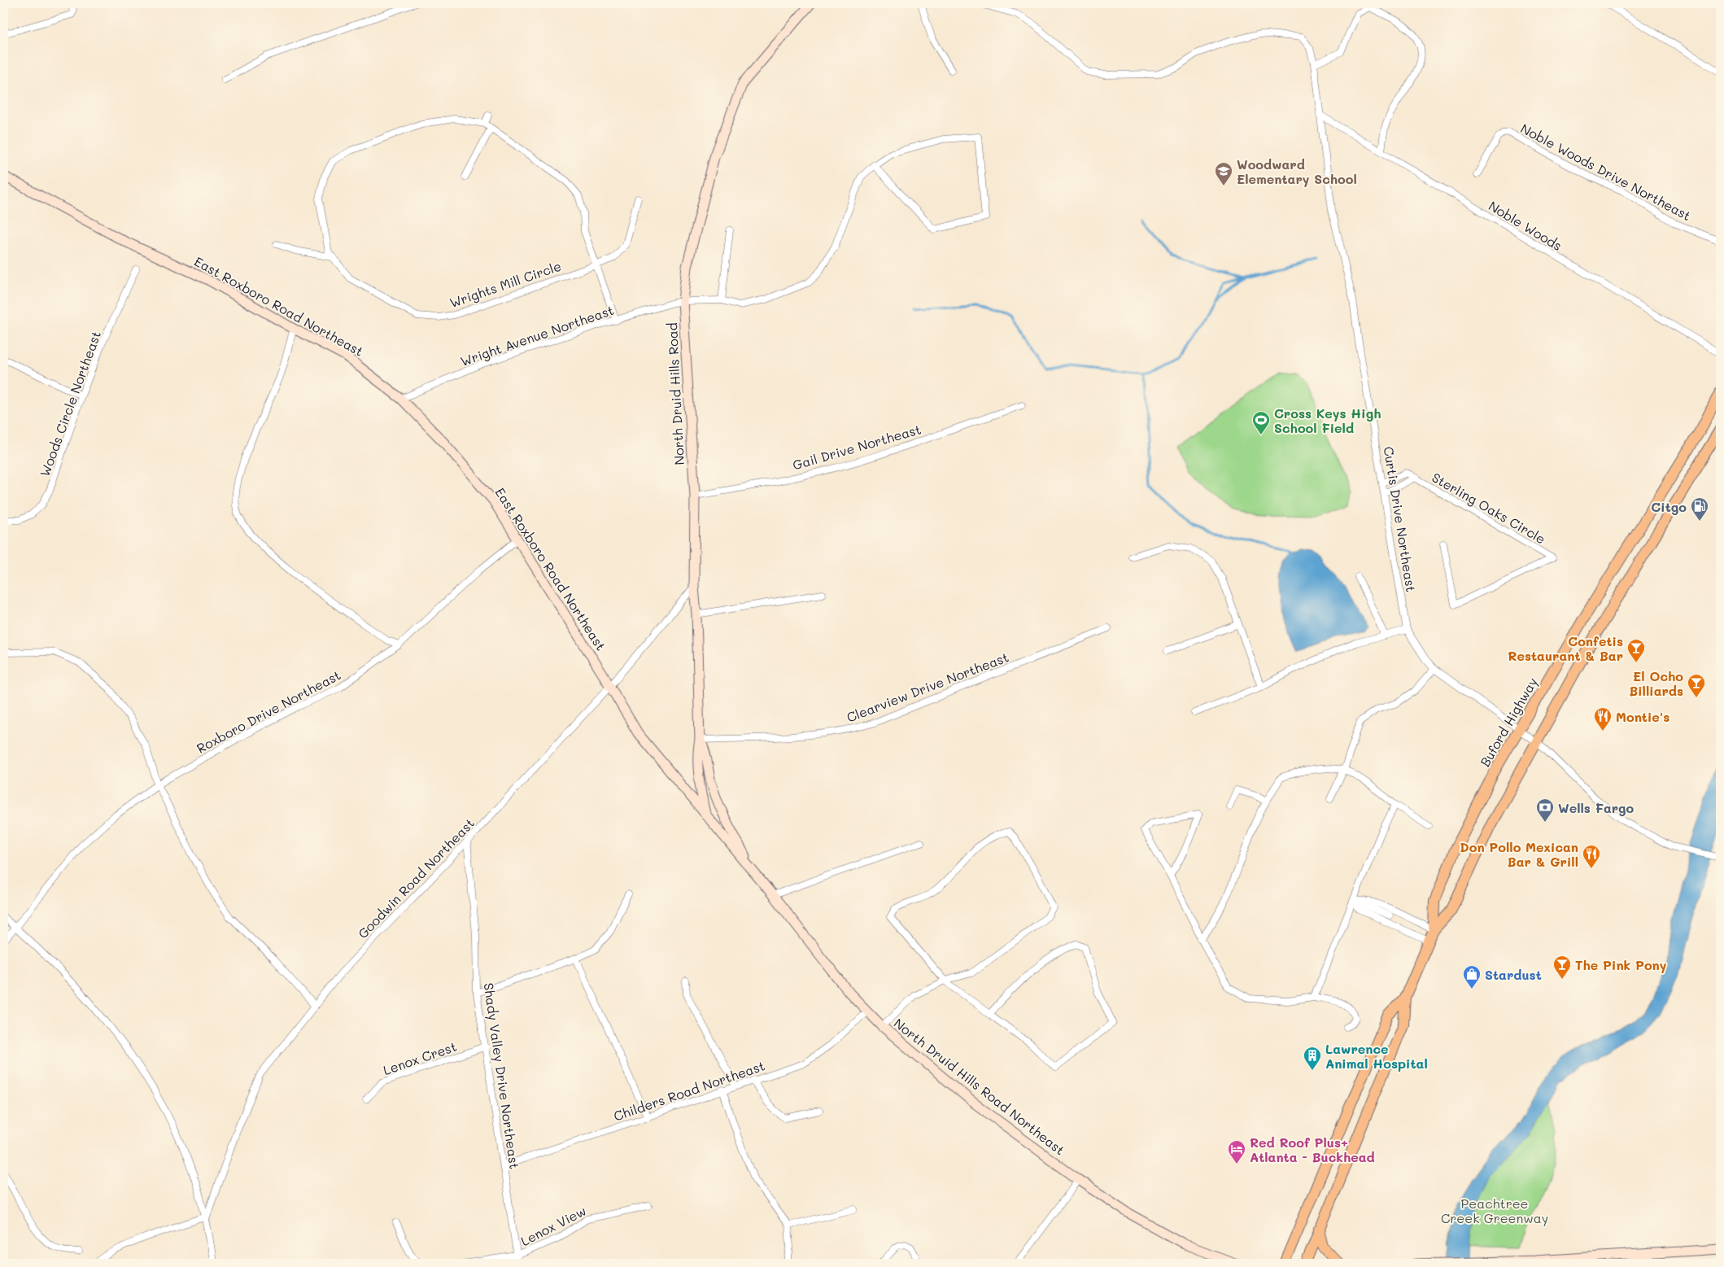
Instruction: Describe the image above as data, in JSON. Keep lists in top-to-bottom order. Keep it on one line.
{"streets":{"main road":["East Roxboro Road Northeast","North Druid Hills Road","Buford Highway","North Druid Hills Road Northeast"],"street":["Noble Woods Drive Northeast","Noble Woods","Wrights Mill Circle","Wright Avenue Northeast","Woods Circle Northeast","Gail Drive Northeast","Sterling Oaks Circle","Curtis Drive Northeast","Clearview Drive Northeast","Roxboro Drive Northeast","Goodwin Road Northeast","Lenox Crest","Shady Valley Drive Northeast","Childers Road Northeast","Lenox View"]},"crossings":[["Noble Woods","Curtis Drive Northeast"],["East Roxboro Road Northeast","Wright Avenue Northeast"],["East Roxboro Road Northeast","North Druid Hills Road"],["East Roxboro Road Northeast","Roxboro Drive Northeast"],["East Roxboro Road Northeast","Goodwin Road Northeast"],["East Roxboro Road Northeast","North Druid Hills Road Northeast"],["Wright Avenue Northeast","North Druid Hills Road"],["North Druid Hills Road","Gail Drive Northeast"],["North Druid Hills Road","Clearview Drive Northeast"],["North Druid Hills Road","Goodwin Road Northeast"],["North Druid Hills Road","North Druid Hills Road Northeast"],["Sterling Oaks Circle","Curtis Drive Northeast"],["Curtis Drive Northeast","Buford Highway"],["Clearview Drive Northeast","North Druid Hills Road Northeast"],["Goodwin Road Northeast","Shady Valley Drive Northeast"],["Lenox Crest","Shady Valley Drive Northeast"],["Shady Valley Drive Northeast","Childers Road Northeast"],["Shady Valley Drive Northeast","Lenox View"],["North Druid Hills Road Northeast","Childers Road Northeast"]],"parks":["Peachtree Creek Greenway"],"places":{"school or university":["Woodward Elementary School"],"sports":["Cross Keys High School Field"],"fuel station":["Citgo"],"bar":["Confetis Restaurant & Bar","El Ocho Billiards","The Pink Pony"],"restaurant":["Montie's","Don Pollo Mexican Bar & Grill"],"bank":["Wells Fargo"],"shop":["Stardust"],"building":["Lawrence Animal Hospital"],"hotel":["Red Roof Plus+ Atlanta - Buckhead"]}}
